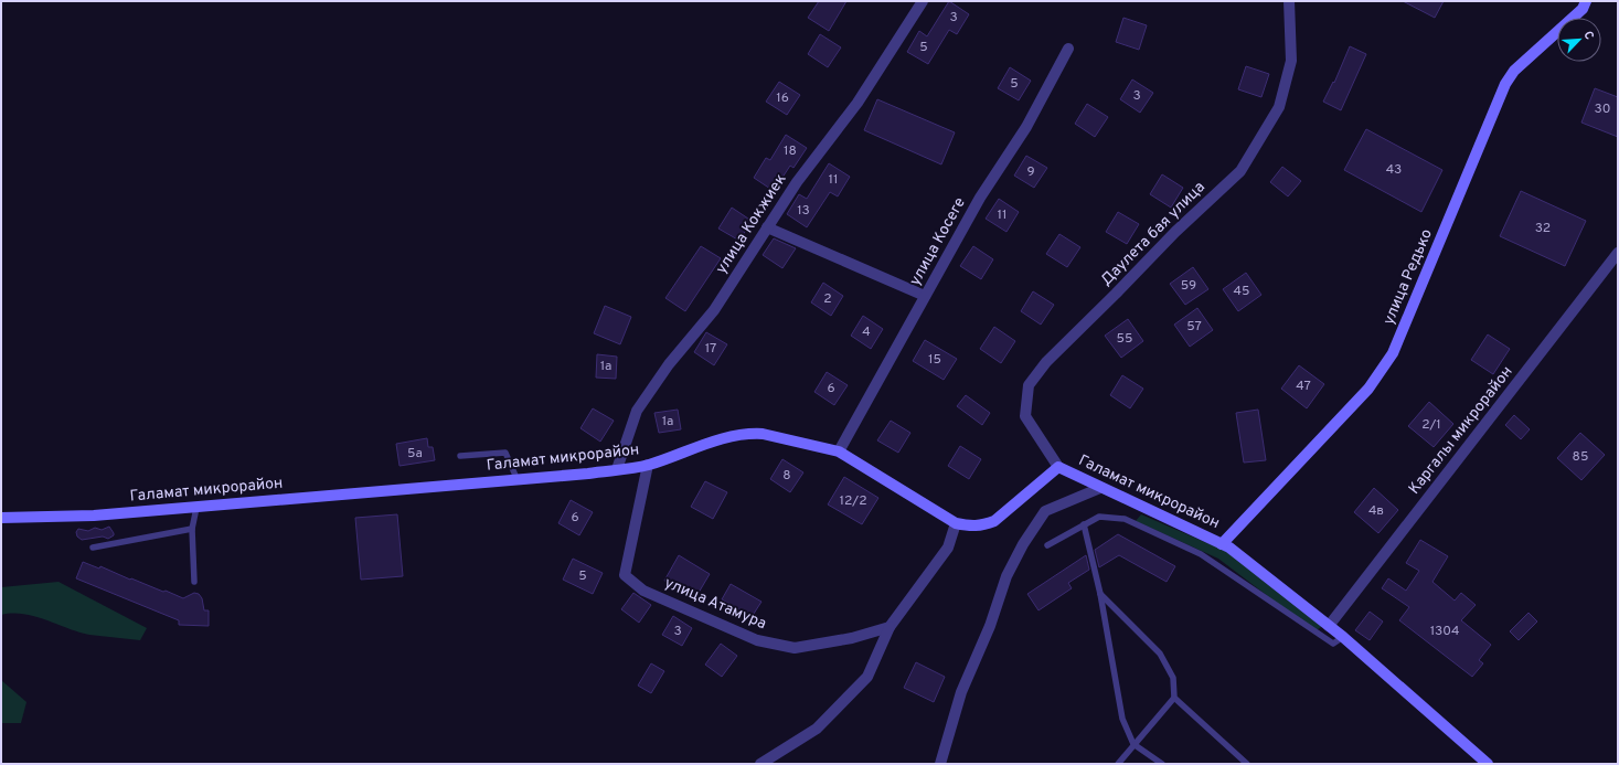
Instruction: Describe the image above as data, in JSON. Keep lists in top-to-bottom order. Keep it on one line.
{"streets":{"street":["улица Кокжиек","Даулета бая улица","улица Косеге","улица Редько","Каргалы микрорайон","Галамат микрорайон","улица Атамура"]},"crossings":[["улица Кокжиек","Галамат микрорайон"],["Даулета бая улица","Галамат микрорайон"],["улица Косеге","Галамат микрорайон"],["улица Редько","Галамат микрорайон"],["Каргалы микрорайон","Галамат микрорайон"],["Галамат микрорайон","улица Атамура"]],"house_numbers":["3","5","5","3","16","30","18","43","9","11","13","11","32","59","45","2","57","4","55","17","15","1а","47","6","1а","2/1","5а","85","8","12/2","4в","6","5","3","1304"],"north":"top right"}
